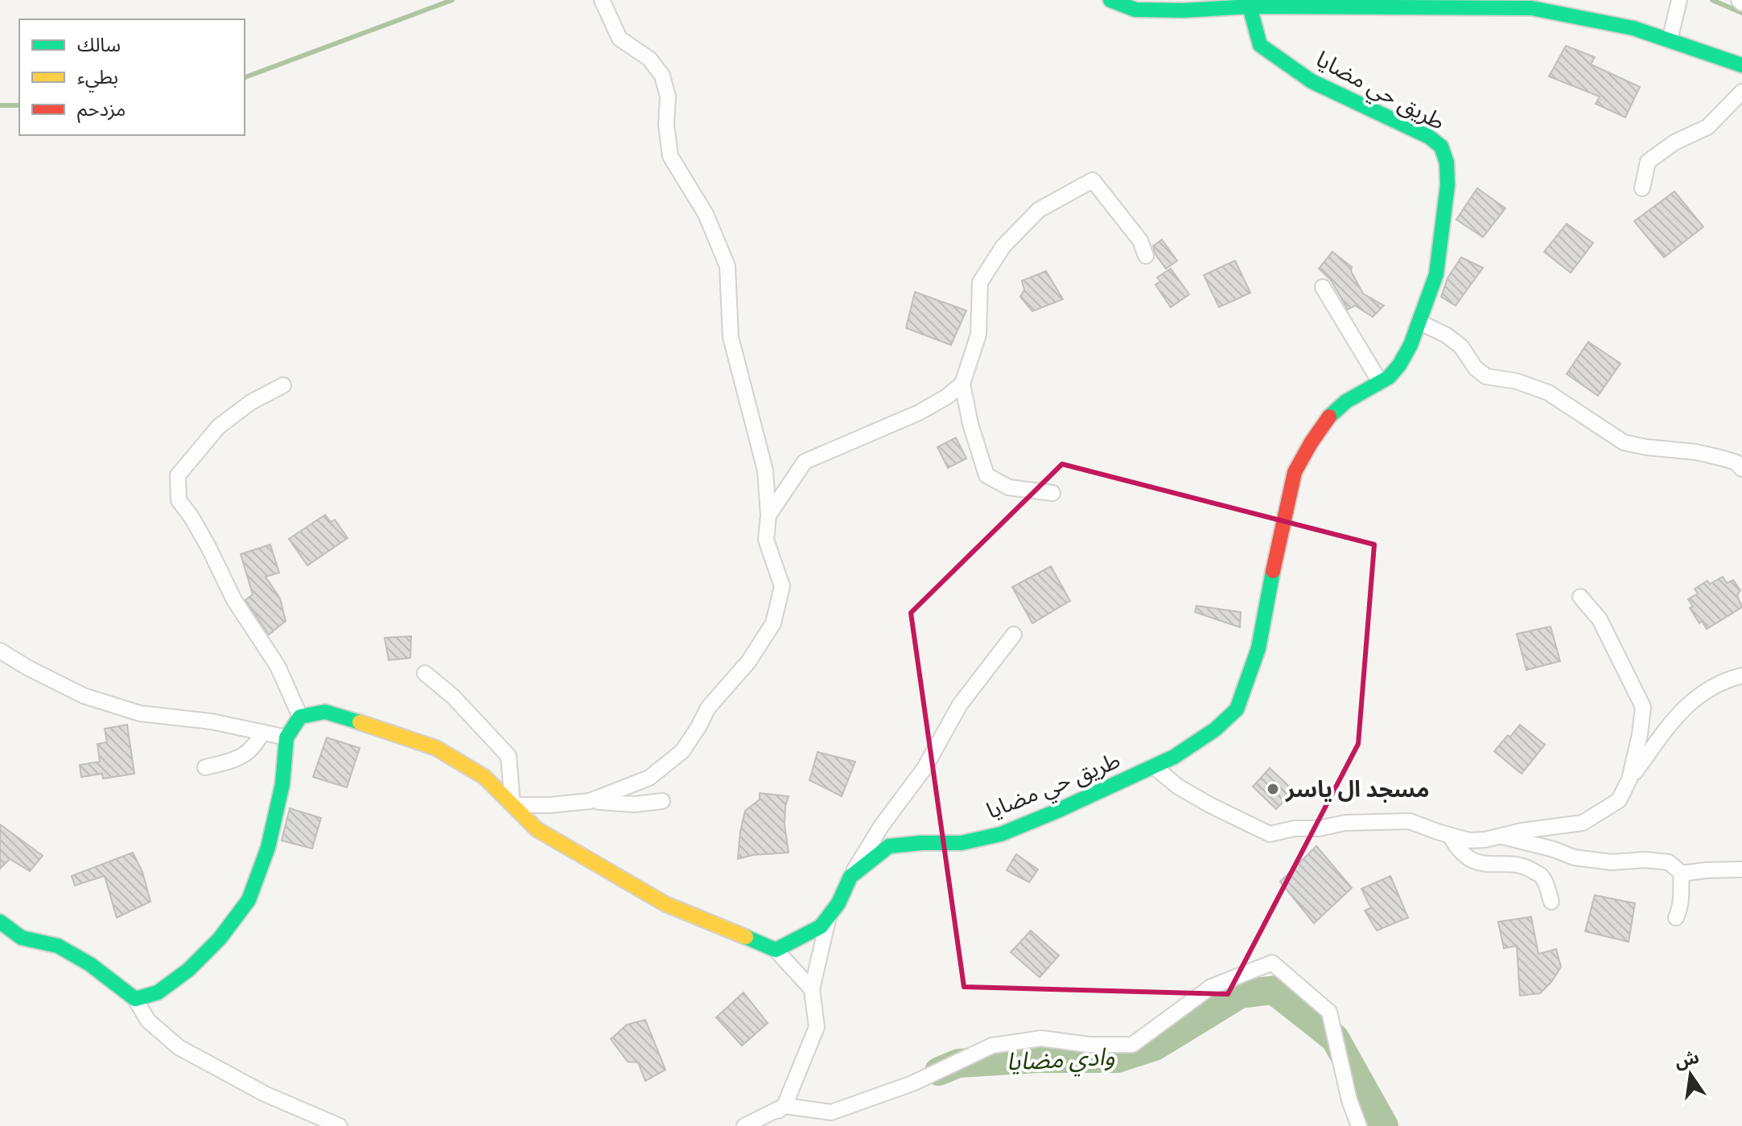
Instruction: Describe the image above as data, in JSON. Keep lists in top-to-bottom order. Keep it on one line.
{"streets":{"street":["طريق حي مضايا"]},"water":["وادي مضايا"],"places":["مسجد ال ياسر"],"legend":["سالك","بطيء","مزدحم"],"north":"top"}
